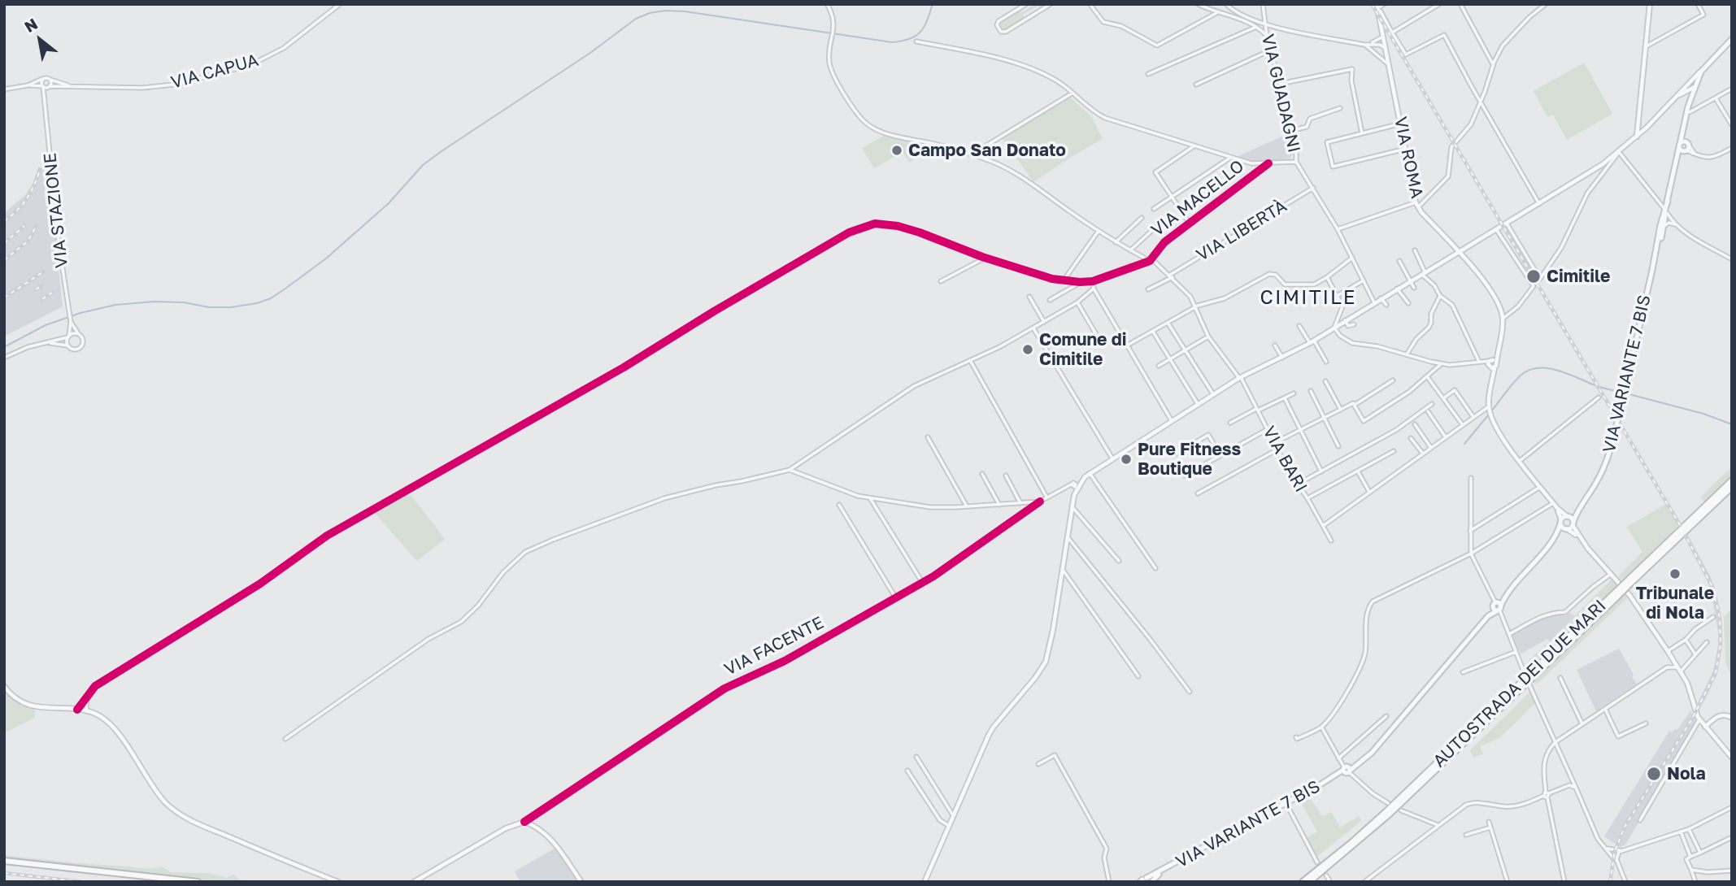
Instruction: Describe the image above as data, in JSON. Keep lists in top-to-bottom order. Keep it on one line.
{"streets":{"highway":["AUTOSTRADA DEI DUE MARI"],"main road":["VIA VARIANTE 7 BIS"],"street":["VIA CAPUA","VIA GUADAGNI","VIA ROMA","VIA MACELLO","VIA STAZIONE","VIA LIBERTÀ","VIA BARI","VIA FACENTE"]},"crossings":[["VIA GUADAGNI","VIA MACELLO"],["VIA MACELLO","VIA BARI"],["VIA LIBERTÀ","VIA BARI"]],"districts":["CIMITILE"],"places":["Campo San Donato","Cimitile","Comune di Cimitile","Pure Fitness Boutique","Tribunale di Nola","Nola"],"north":"top left"}
